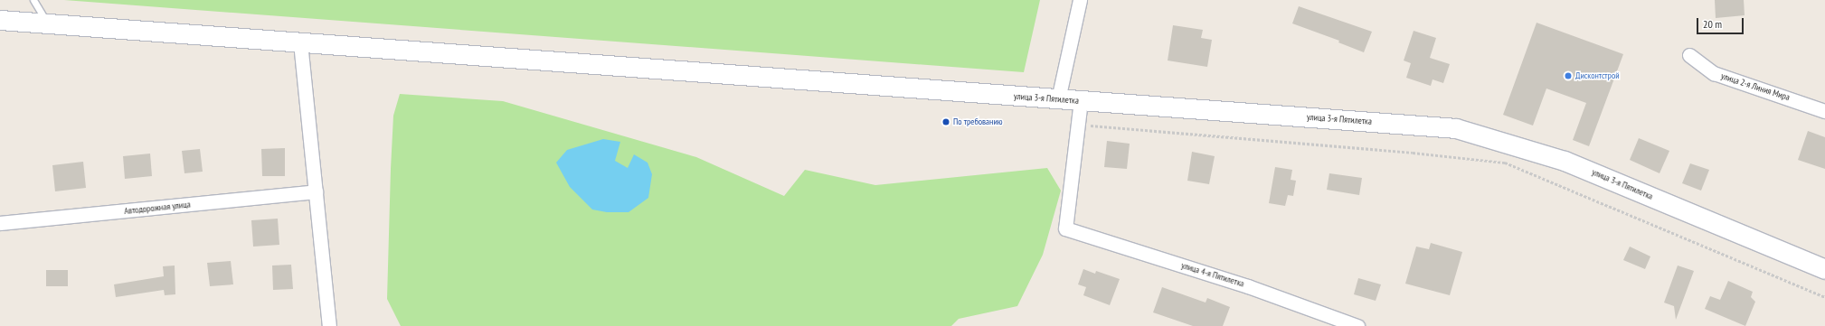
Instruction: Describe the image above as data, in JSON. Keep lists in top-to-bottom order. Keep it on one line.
{"streets":{"main road":["улица 3-я Пятилетка"],"street":["улица 2-я Линия Мира","Автодорожная улица","улица 4-я Пятилетка"]},"places":["Дисконтстрой","По требованию"],"scale_bar":"20 m"}
